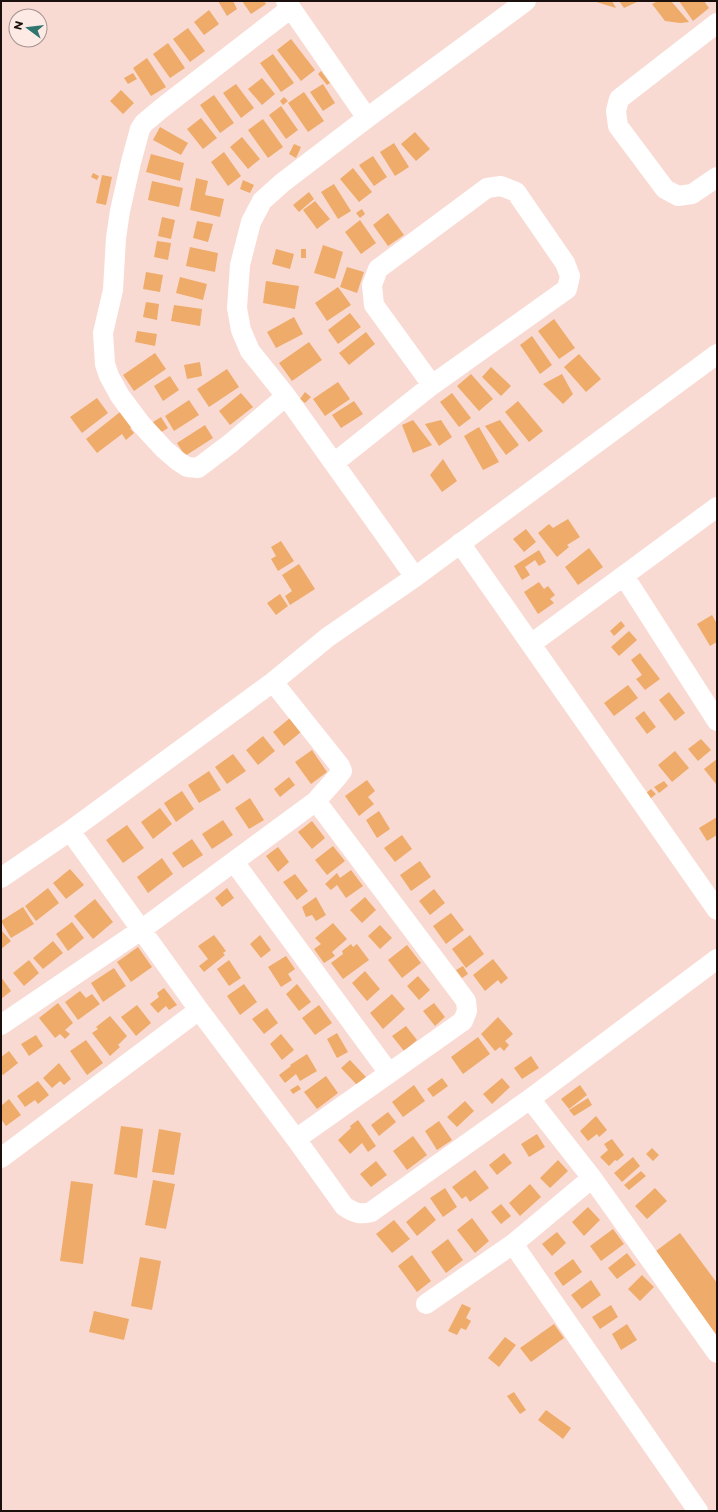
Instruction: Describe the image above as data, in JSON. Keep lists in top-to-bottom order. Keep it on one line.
{"north":"left"}
